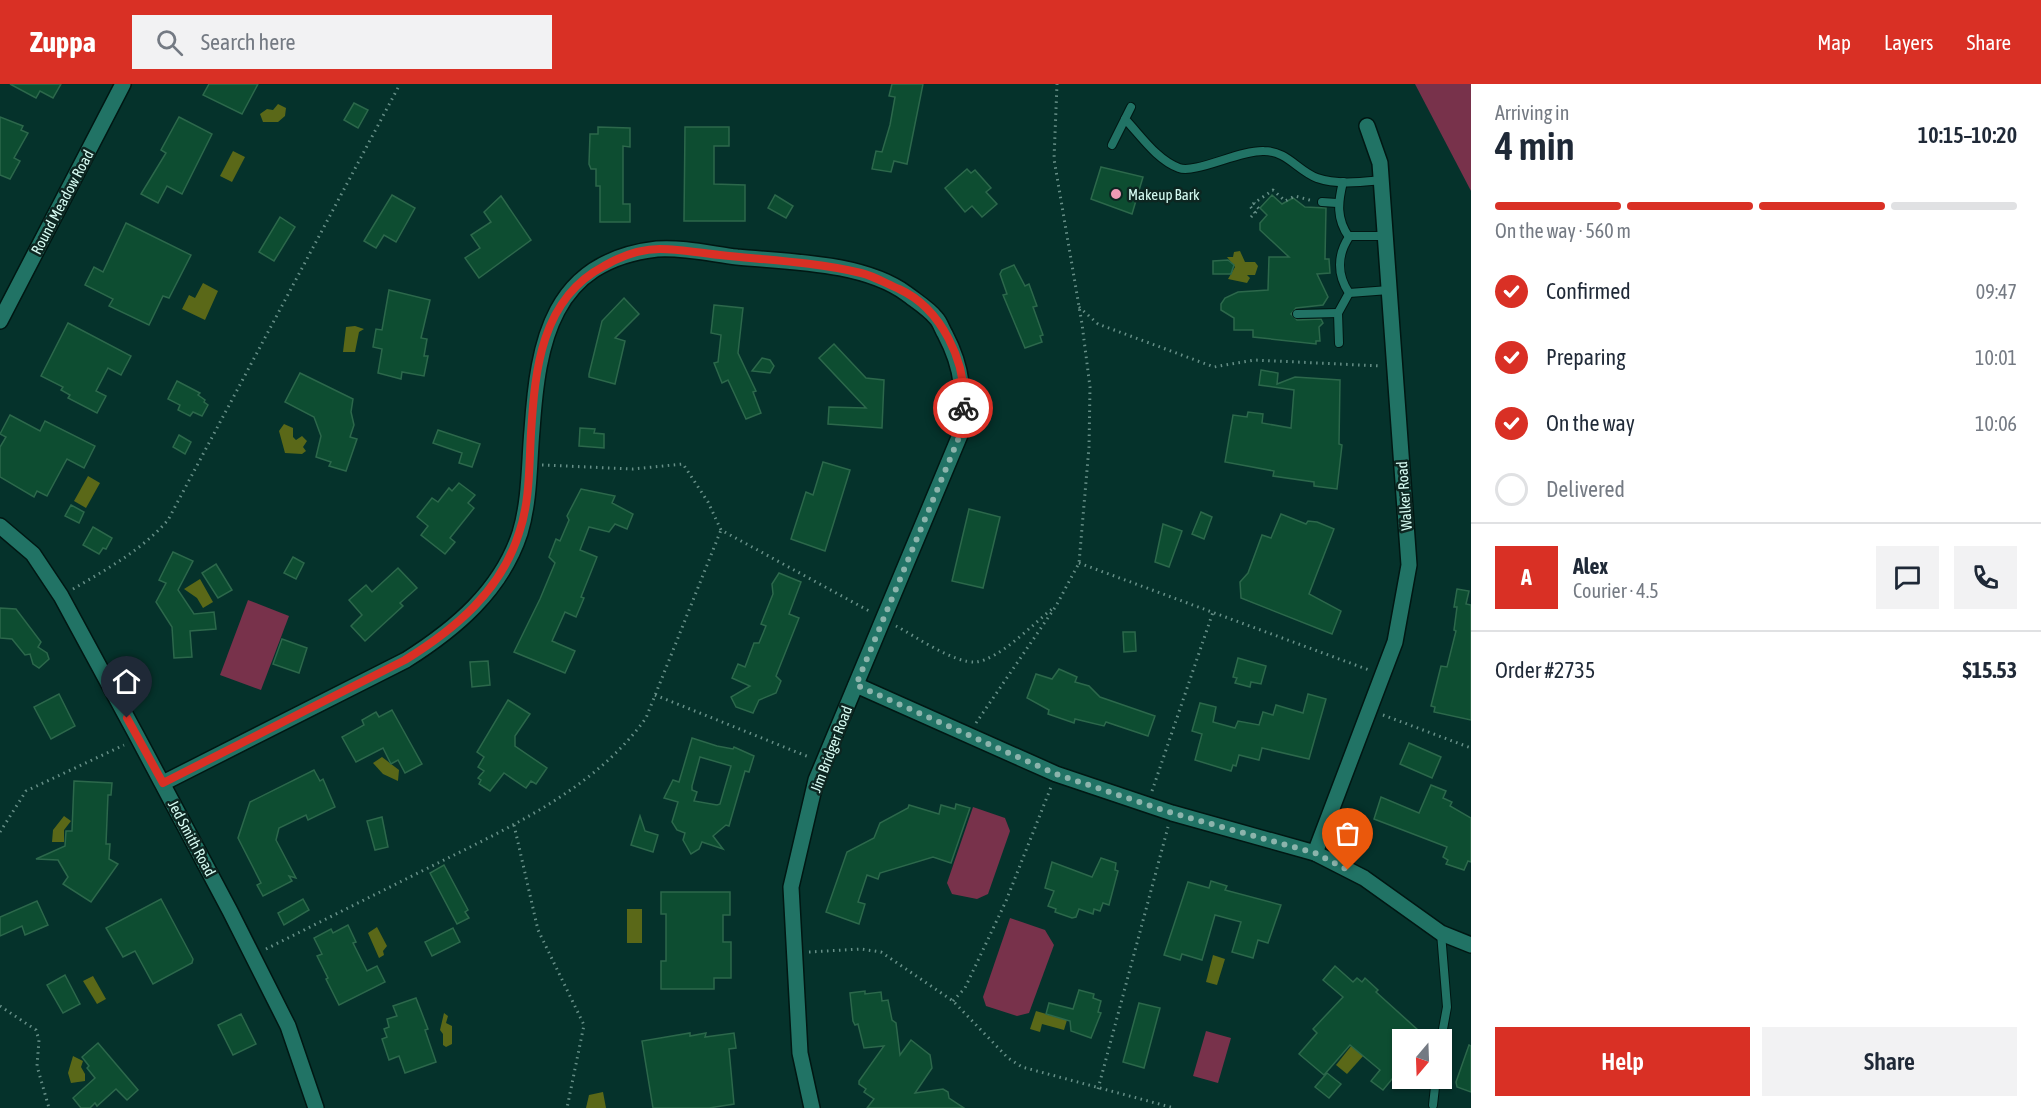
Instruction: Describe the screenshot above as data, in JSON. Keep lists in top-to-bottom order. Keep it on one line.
{"streets":{"street":["Round Meadow Road","Walker Road","Jim Bridger Road","Jed Smith Road"]},"crossings":[["Jim Bridger Road","Jed Smith Road"]],"places":["Makeup Bark"],"north":"bottom","page":{"header":"Zuppa","search":"Search here","nav":["Map","Layers","Share"],"heading":["4 min","Arriving in","10:15–10:20"],"panel":["Alex","Courier · 4.5","Order #2735","$15.53"],"bar":"On the way · 560 m","list":[["Confirmed","09:47"],["Preparing","10:01"],["On the way","10:06"],"Delivered"],"round":"A","buttons":["Help","Share"]}}
